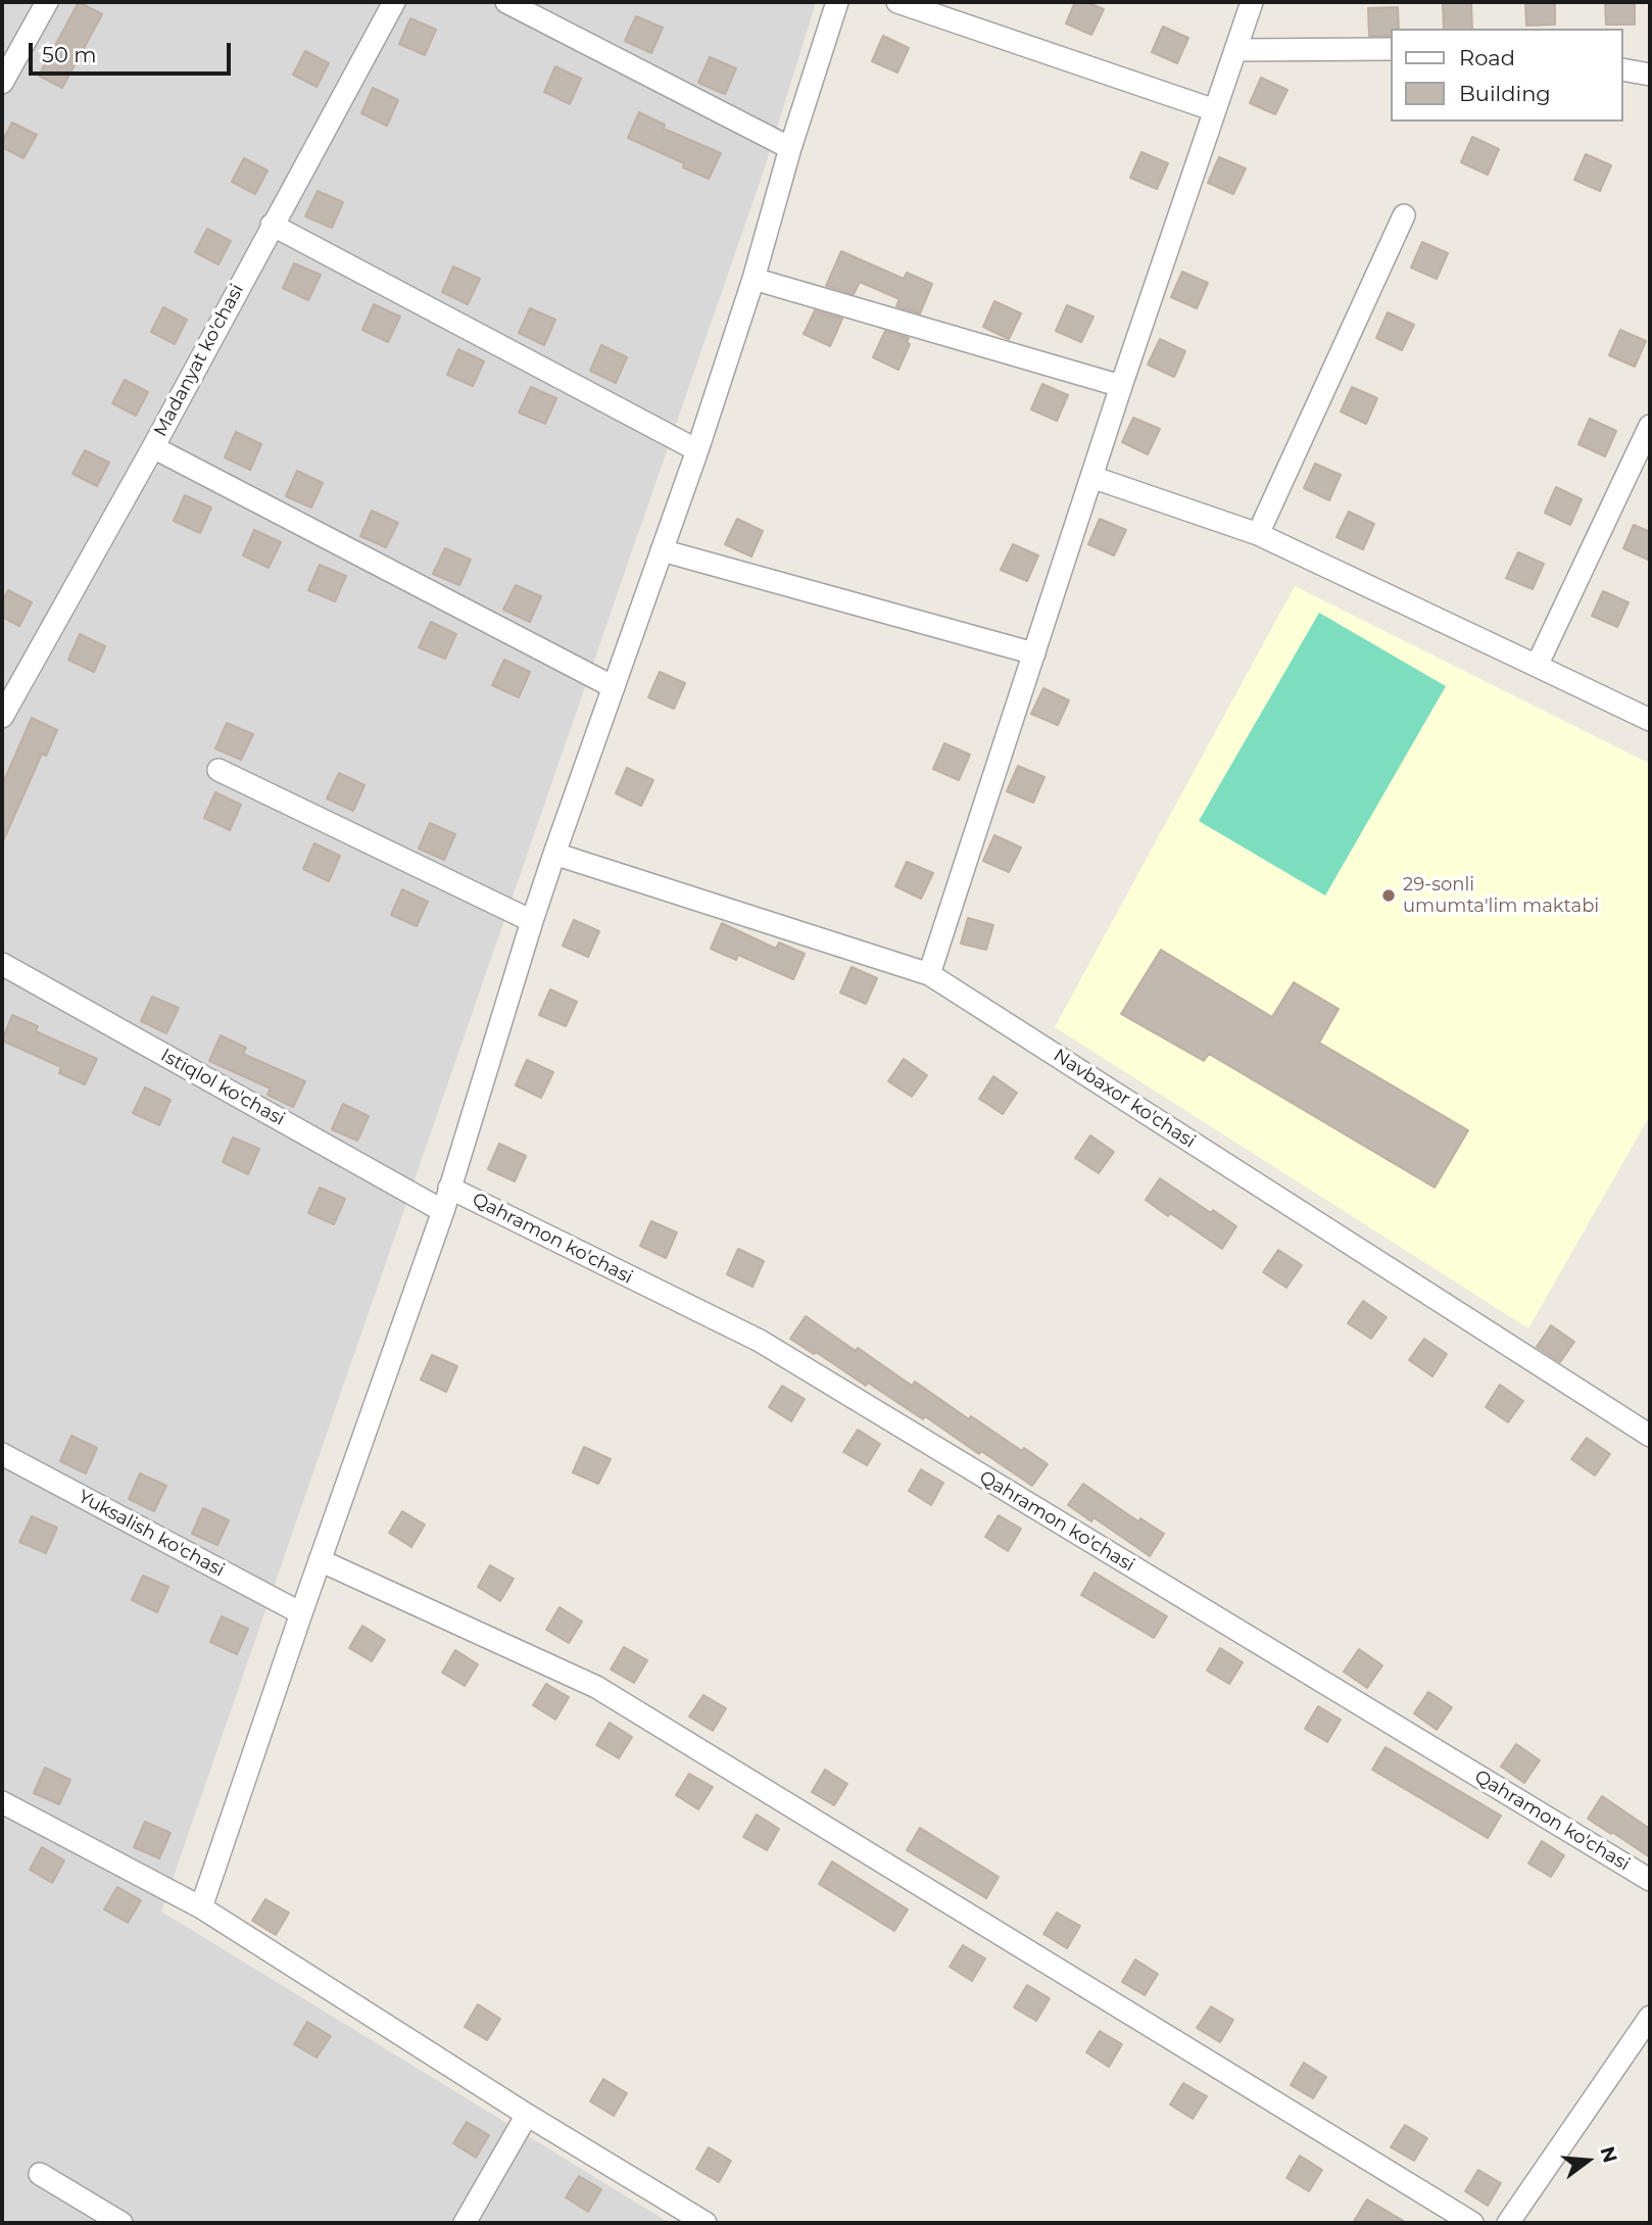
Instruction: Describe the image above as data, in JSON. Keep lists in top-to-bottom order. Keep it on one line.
{"streets":{"street":["Madanyat ko'chasi","Istiqlol ko'chasi","Navbaxor ko'chasi","Qahramon ko'chasi","Yuksalish ko'chasi"]},"places":["29-sonli umumta'lim maktabi"],"legend":["Road","Building"],"scale_bar":"50 m","north":"right"}
